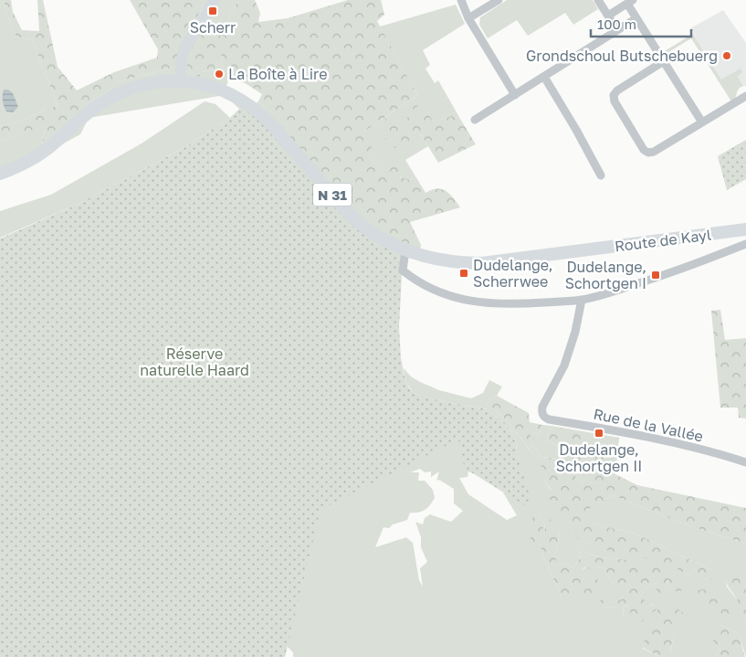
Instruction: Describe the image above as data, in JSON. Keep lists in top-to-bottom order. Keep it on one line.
{"streets":{"main road":["N 31","Route de Kayl"],"street":["Rue de la Vallée"]},"crossings":[["N 31","Route de Kayl"]],"parks":["Réserve naturelle Haard"],"places":{"transit":["Scherr","Dudelange, Scherrwee","Dudelange, Schortgen I","Dudelange, Schortgen II"],"other":["Grondschoul Butschebuerg","La Boîte à Lire"]},"scale_bar":"100 m"}
